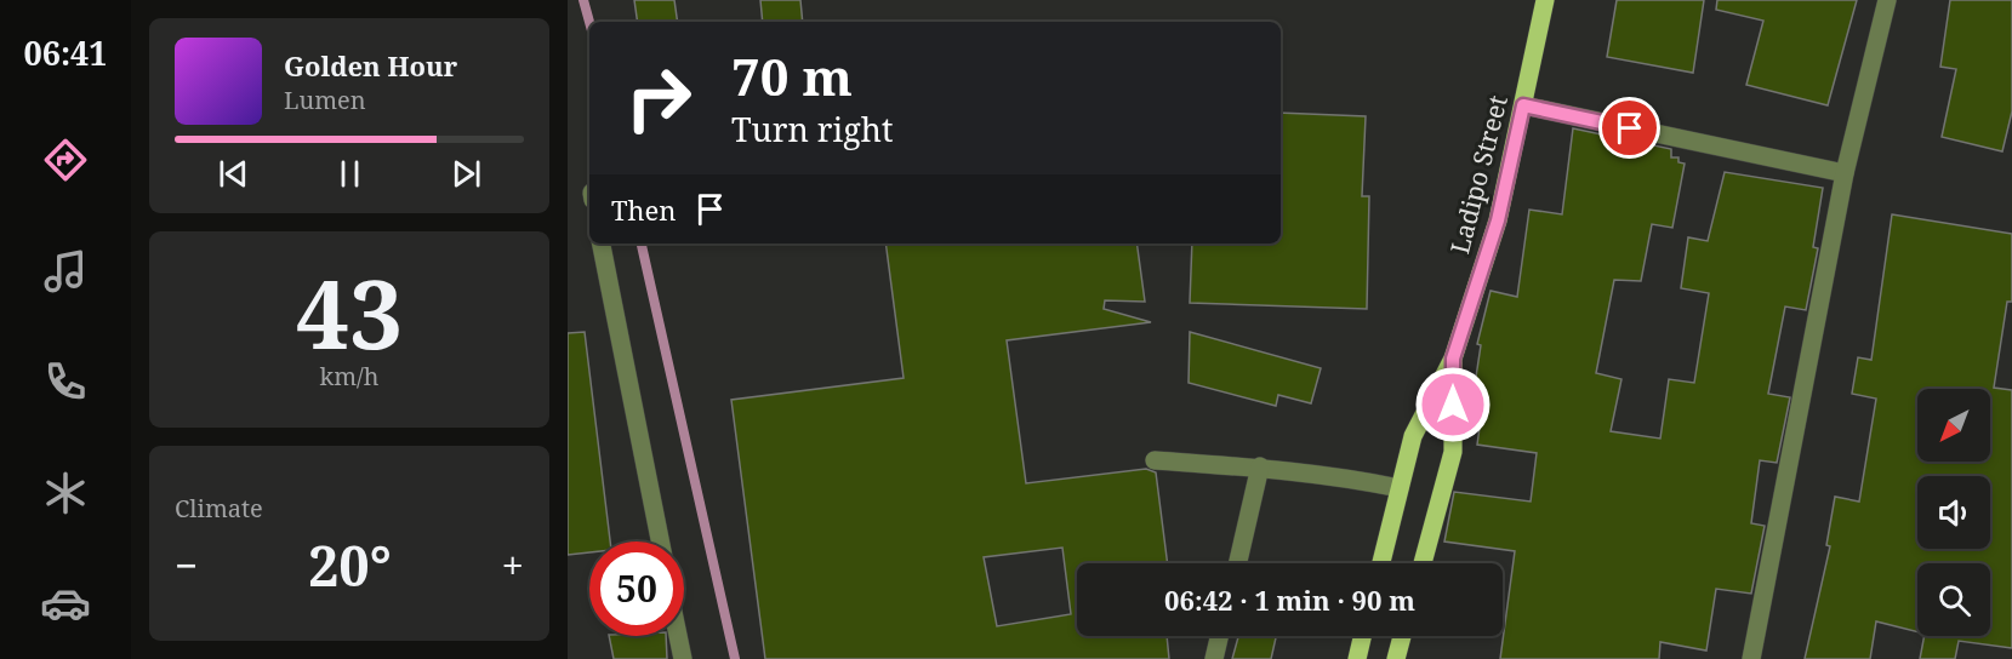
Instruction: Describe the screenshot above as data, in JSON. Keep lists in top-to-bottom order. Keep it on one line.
{"streets":{"main road":["Ladipo Street"]},"north":"bottom left","page":{"tabs":"06:41","turn":["70 m","Turn right"],"song":["Golden Hour","Lumen"],"then":"Then","tile":[["43","km/h"],"Climate"],"heat":["−","20°","+"],"limit":"50","trip":"06:42 · 1 min · 90 m"}}
